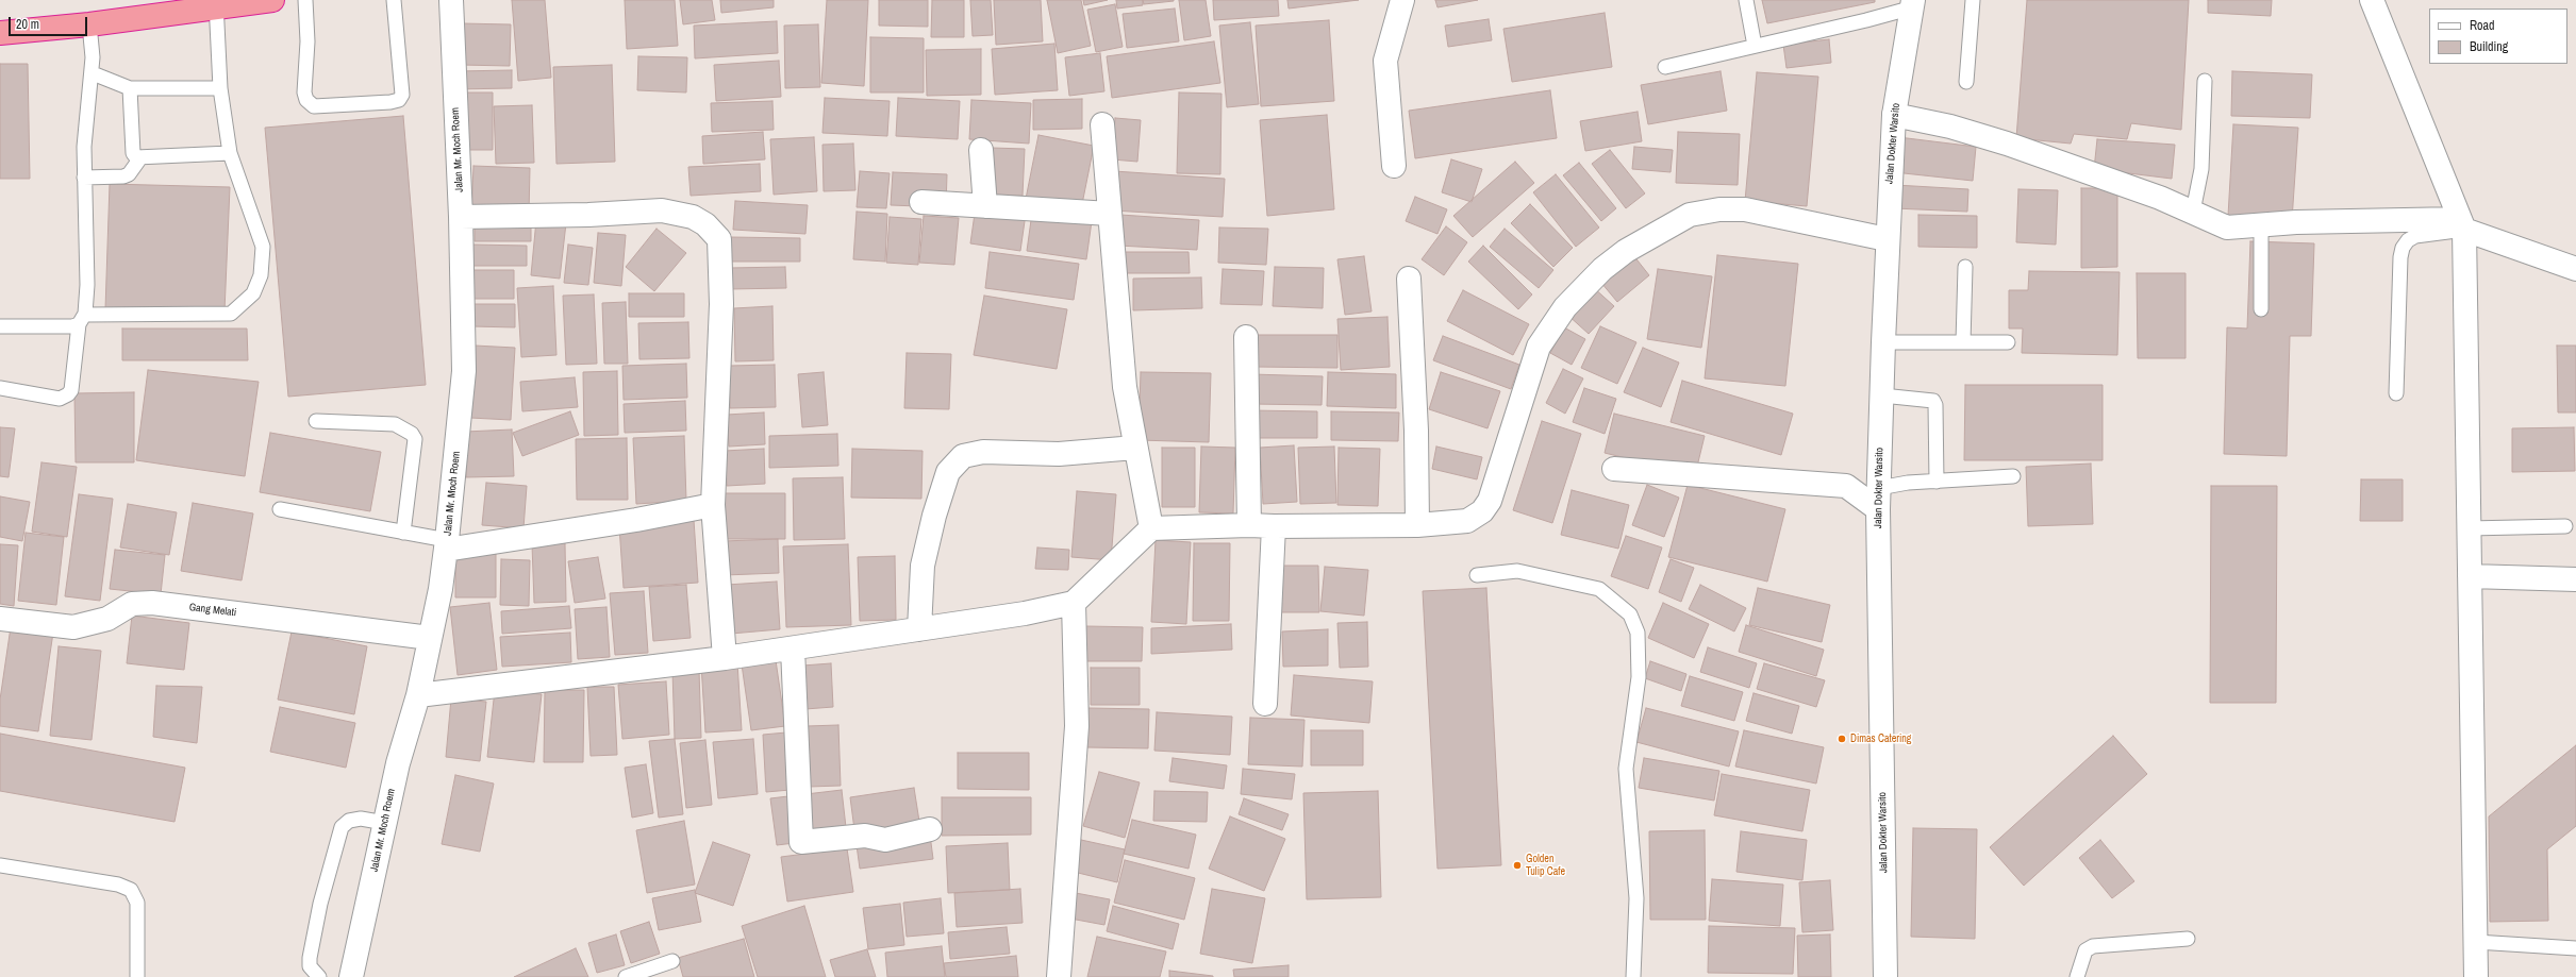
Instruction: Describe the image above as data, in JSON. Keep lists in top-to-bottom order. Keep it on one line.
{"streets":{"street":["Jalan Dokter Warsito","Jalan Mr. Moch Roem","Gang Melati"]},"crossings":[["Jalan Mr. Moch Roem","Gang Melati"]],"places":["Dimas Catering","Golden Tulip Cafe"],"legend":["Road","Building"],"scale_bar":"20 m"}
